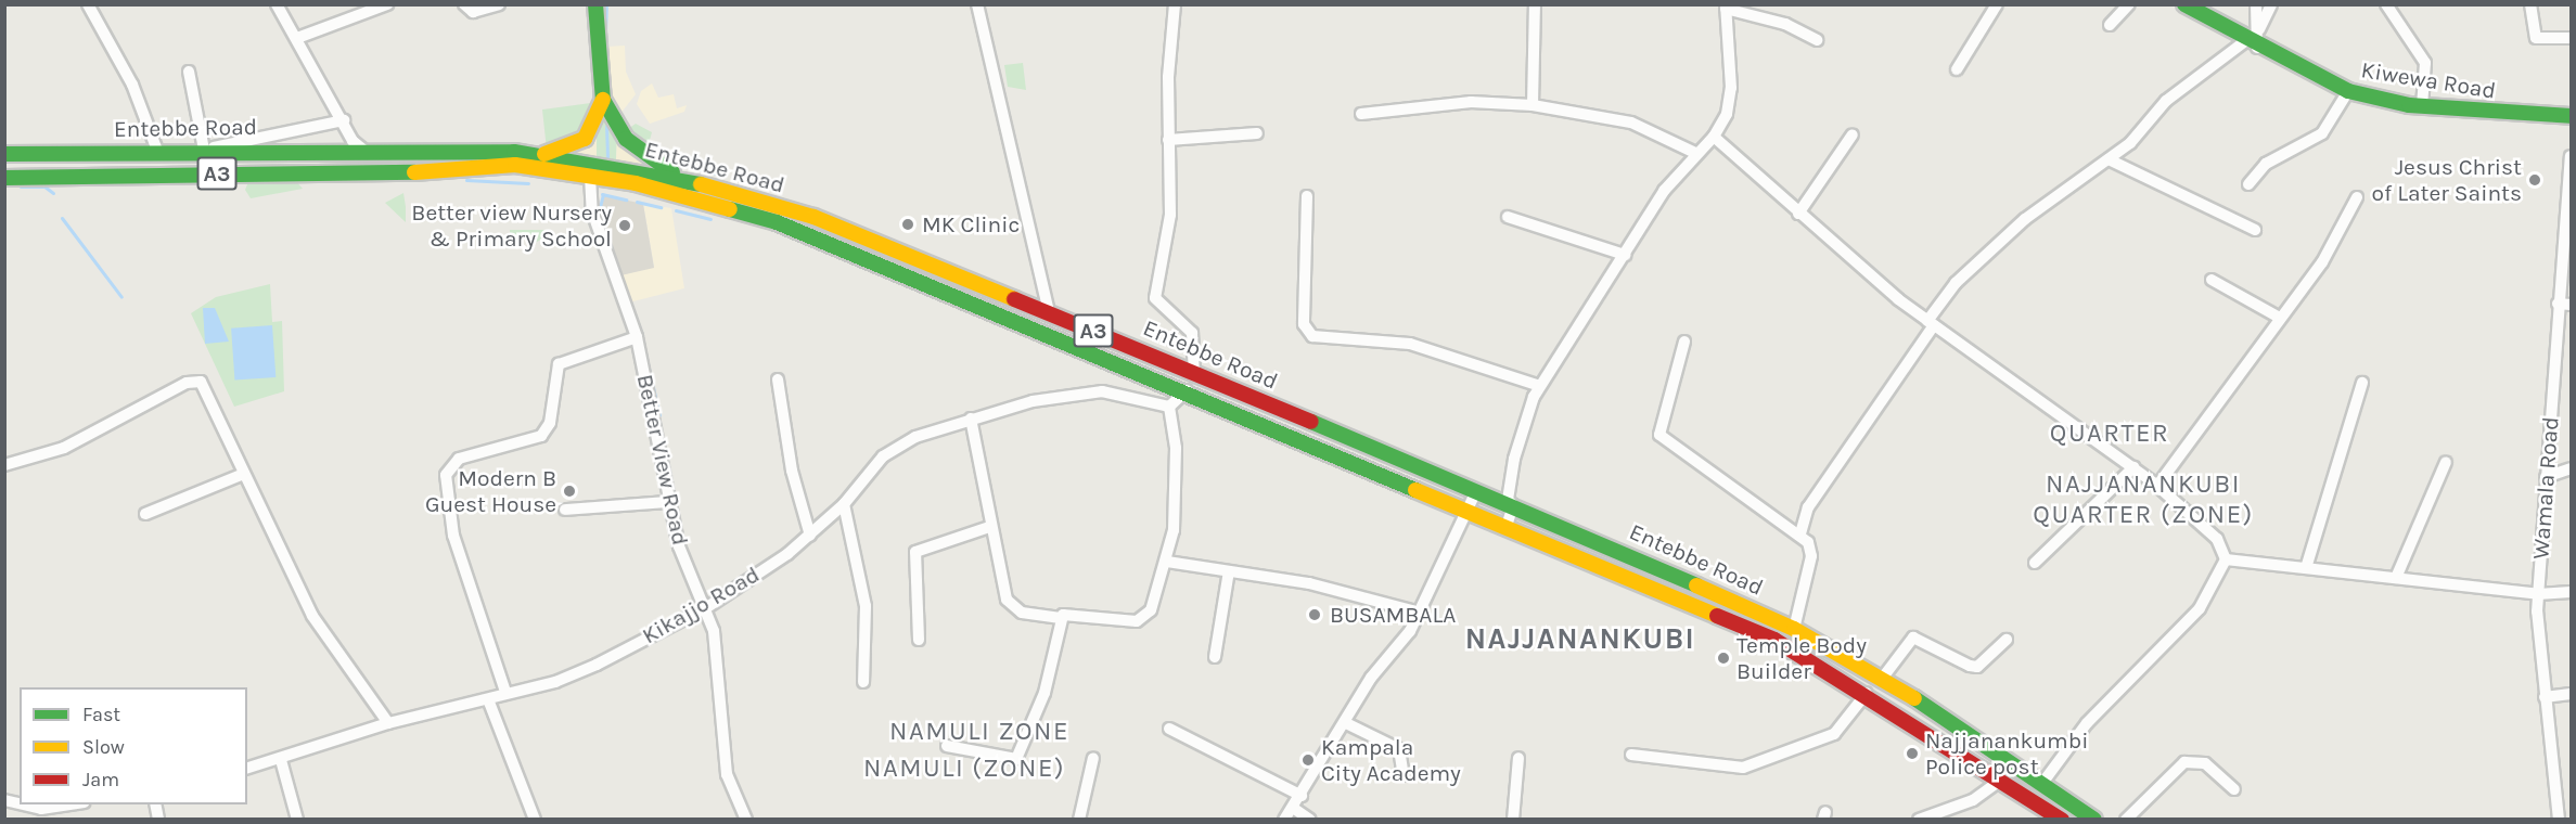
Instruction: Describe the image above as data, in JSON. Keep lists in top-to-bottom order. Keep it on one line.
{"streets":{"main road":["Kiwewa Road","Entebbe Road","A3"],"street":["Better View Road","Wamala Road","Kikajjo Road"]},"crossings":[["Entebbe Road","Better View Road"],["Better View Road","Kikajjo Road"]],"districts":["QUARTER","NAJJANANKUBI QUARTER (ZONE)","NAJJANANKUBI","NAMULI ZONE","NAMULI (ZONE)"],"places":["Jesus Christ of Later Saints","MK Clinic","Better view Nursery & Primary School","Modern B Guest House","BUSAMBALA","Temple Body Builder","Najjanankumbi Police post","Kampala City Academy"],"legend":["Fast","Slow","Jam"]}
